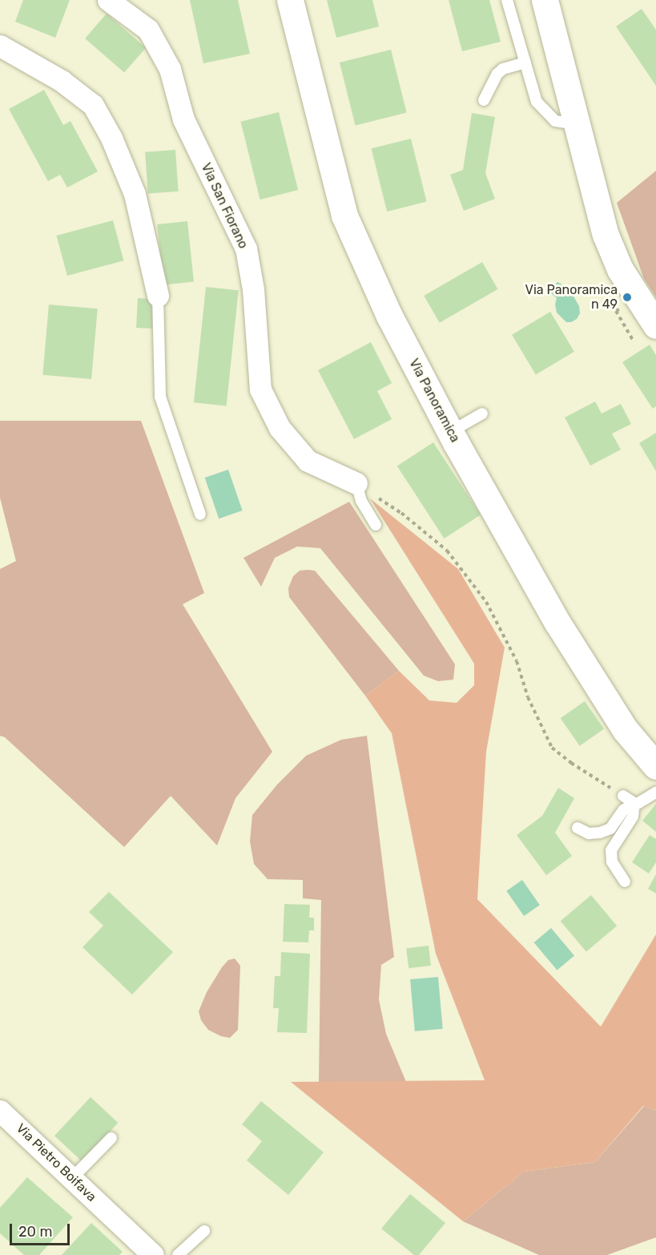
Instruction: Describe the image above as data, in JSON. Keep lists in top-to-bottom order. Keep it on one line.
{"streets":{"street":["Via San Fiorano","Via Panoramica","Via Pietro Boifava"]},"places":["Via Panoramica n 49"],"scale_bar":"20 m"}
